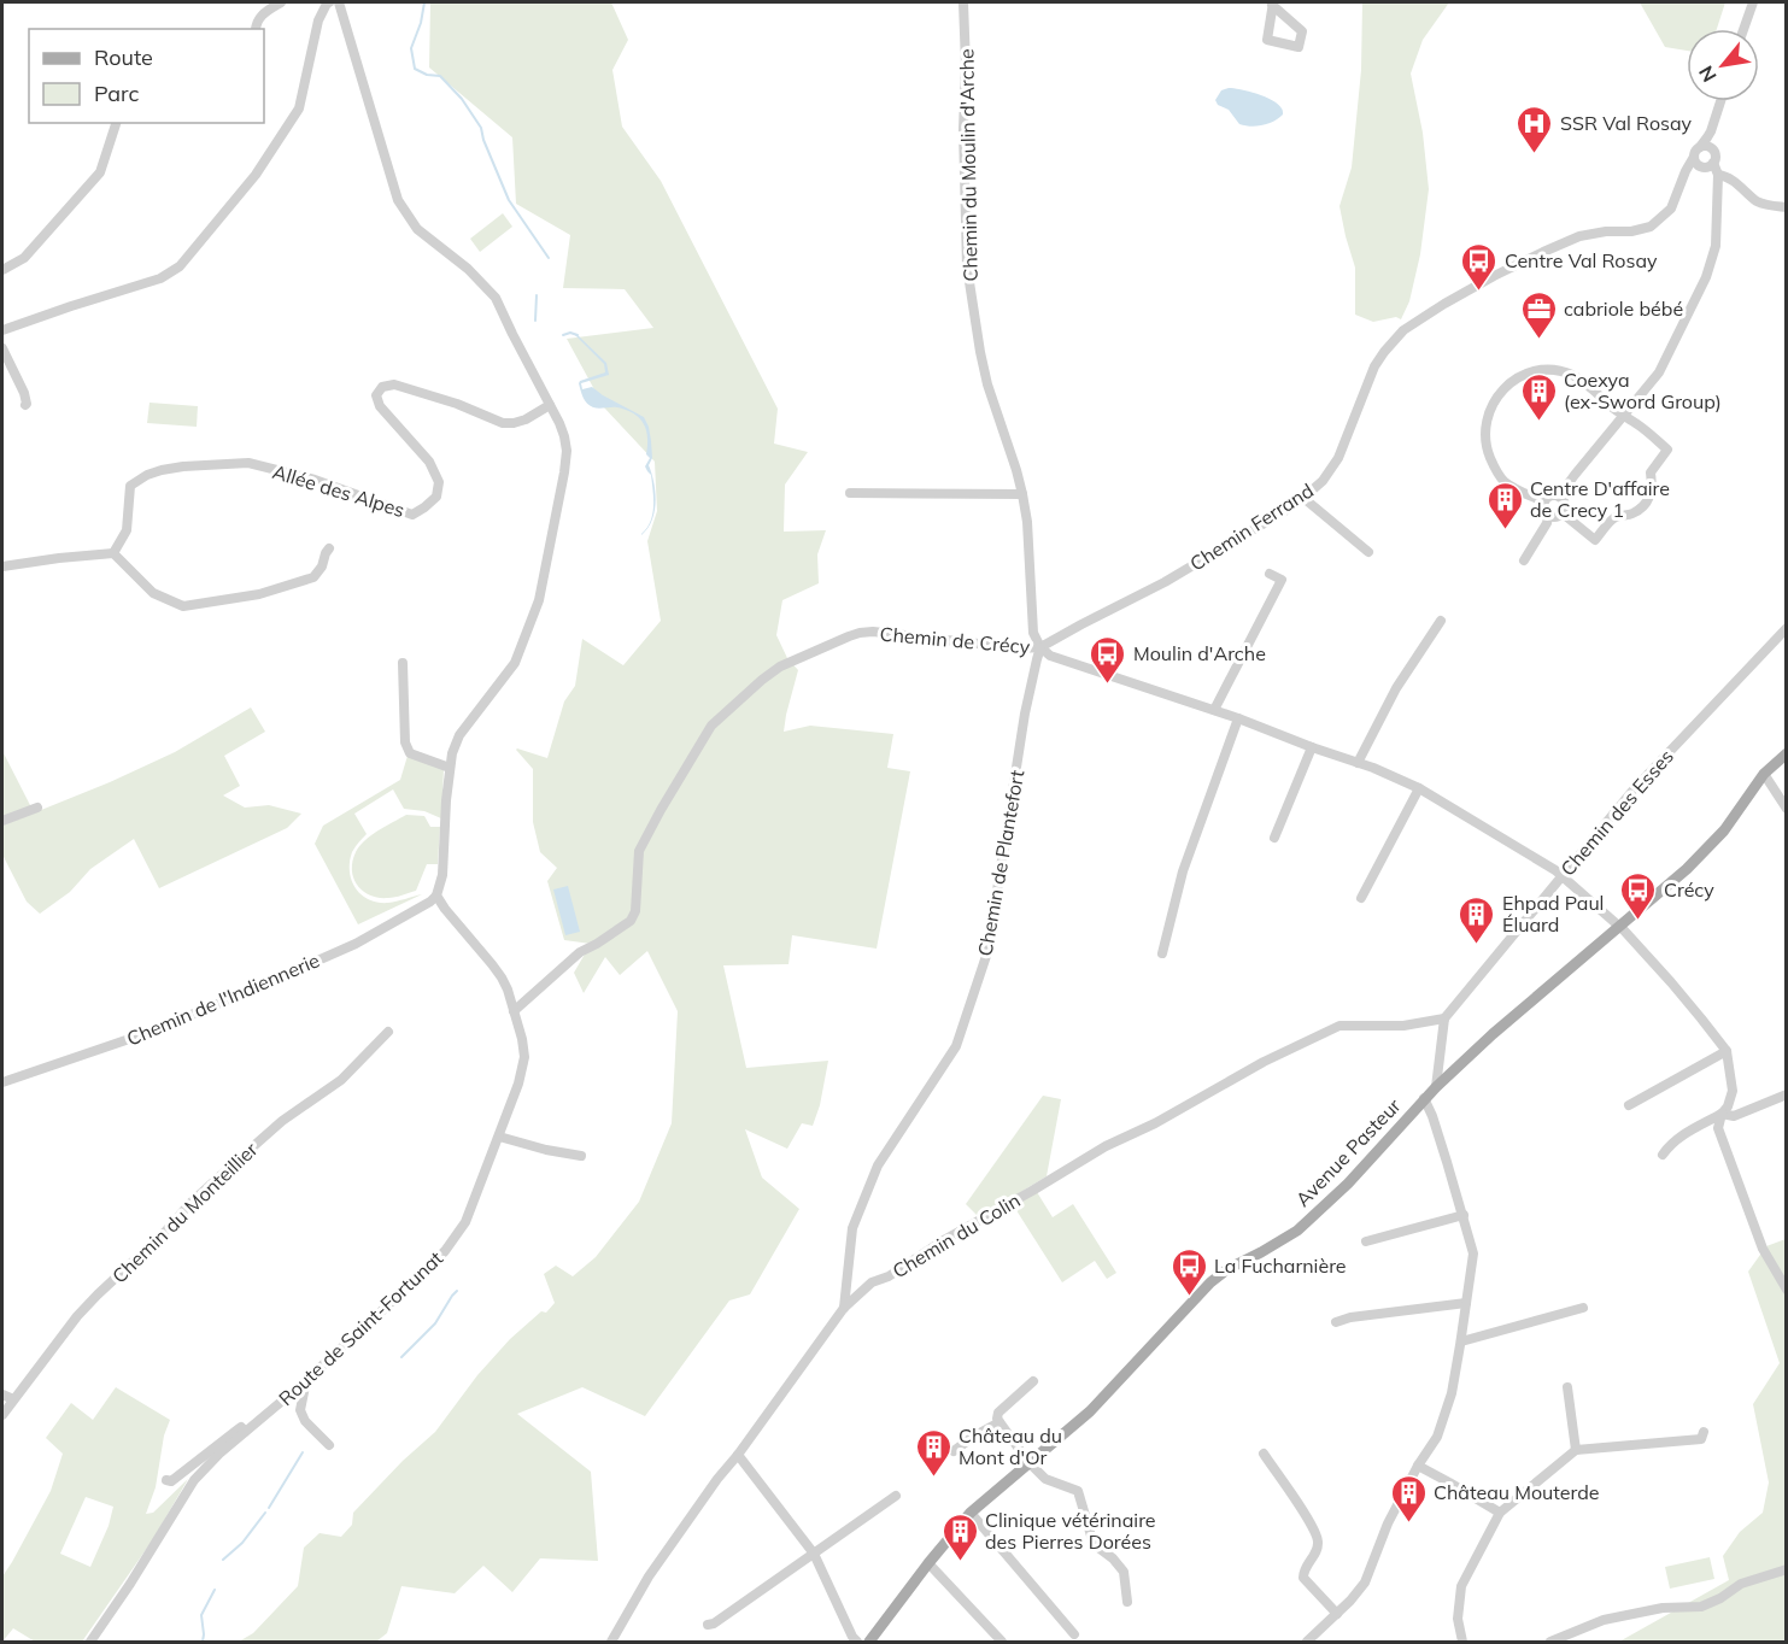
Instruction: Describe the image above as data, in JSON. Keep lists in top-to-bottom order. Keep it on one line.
{"streets":{"main road":["Avenue Pasteur"],"street":["Chemin du Moulin d'Arche","Allée des Alpes","Chemin Ferrand","Chemin de Crécy","Chemin des Esses","Chemin de Plantefort","Chemin de l'Indiennerie","Chemin du Monteillier","Chemin du Colin","Route de Saint-Fortunat"]},"crossings":[["Chemin du Moulin d'Arche","Chemin Ferrand"],["Chemin du Moulin d'Arche","Chemin de Crécy"],["Chemin du Moulin d'Arche","Chemin de Plantefort"],["Chemin Ferrand","Chemin de Crécy"],["Chemin Ferrand","Chemin de Plantefort"],["Chemin de Crécy","Chemin des Esses"],["Chemin de Crécy","Chemin de Plantefort"],["Chemin de Crécy","Avenue Pasteur"],["Chemin de Crécy","Route de Saint-Fortunat"],["Chemin des Esses","Chemin du Colin"],["Chemin de Plantefort","Chemin du Colin"],["Chemin de l'Indiennerie","Route de Saint-Fortunat"]],"places":{"hospital":["SSR Val Rosay"],"bus stop":["Centre Val Rosay","Moulin d'Arche","Crécy","La Fucharnière"],"office":["cabriole bébé"],"building":["Coexya (ex-Sword Group)","Centre D'affaire de Crecy 1","Ehpad Paul Éluard","Château du Mont d'Or","Château Mouterde","Clinique vétérinaire des Pierres Dorées"]},"legend":["Route","Parc"],"north":"bottom left"}
